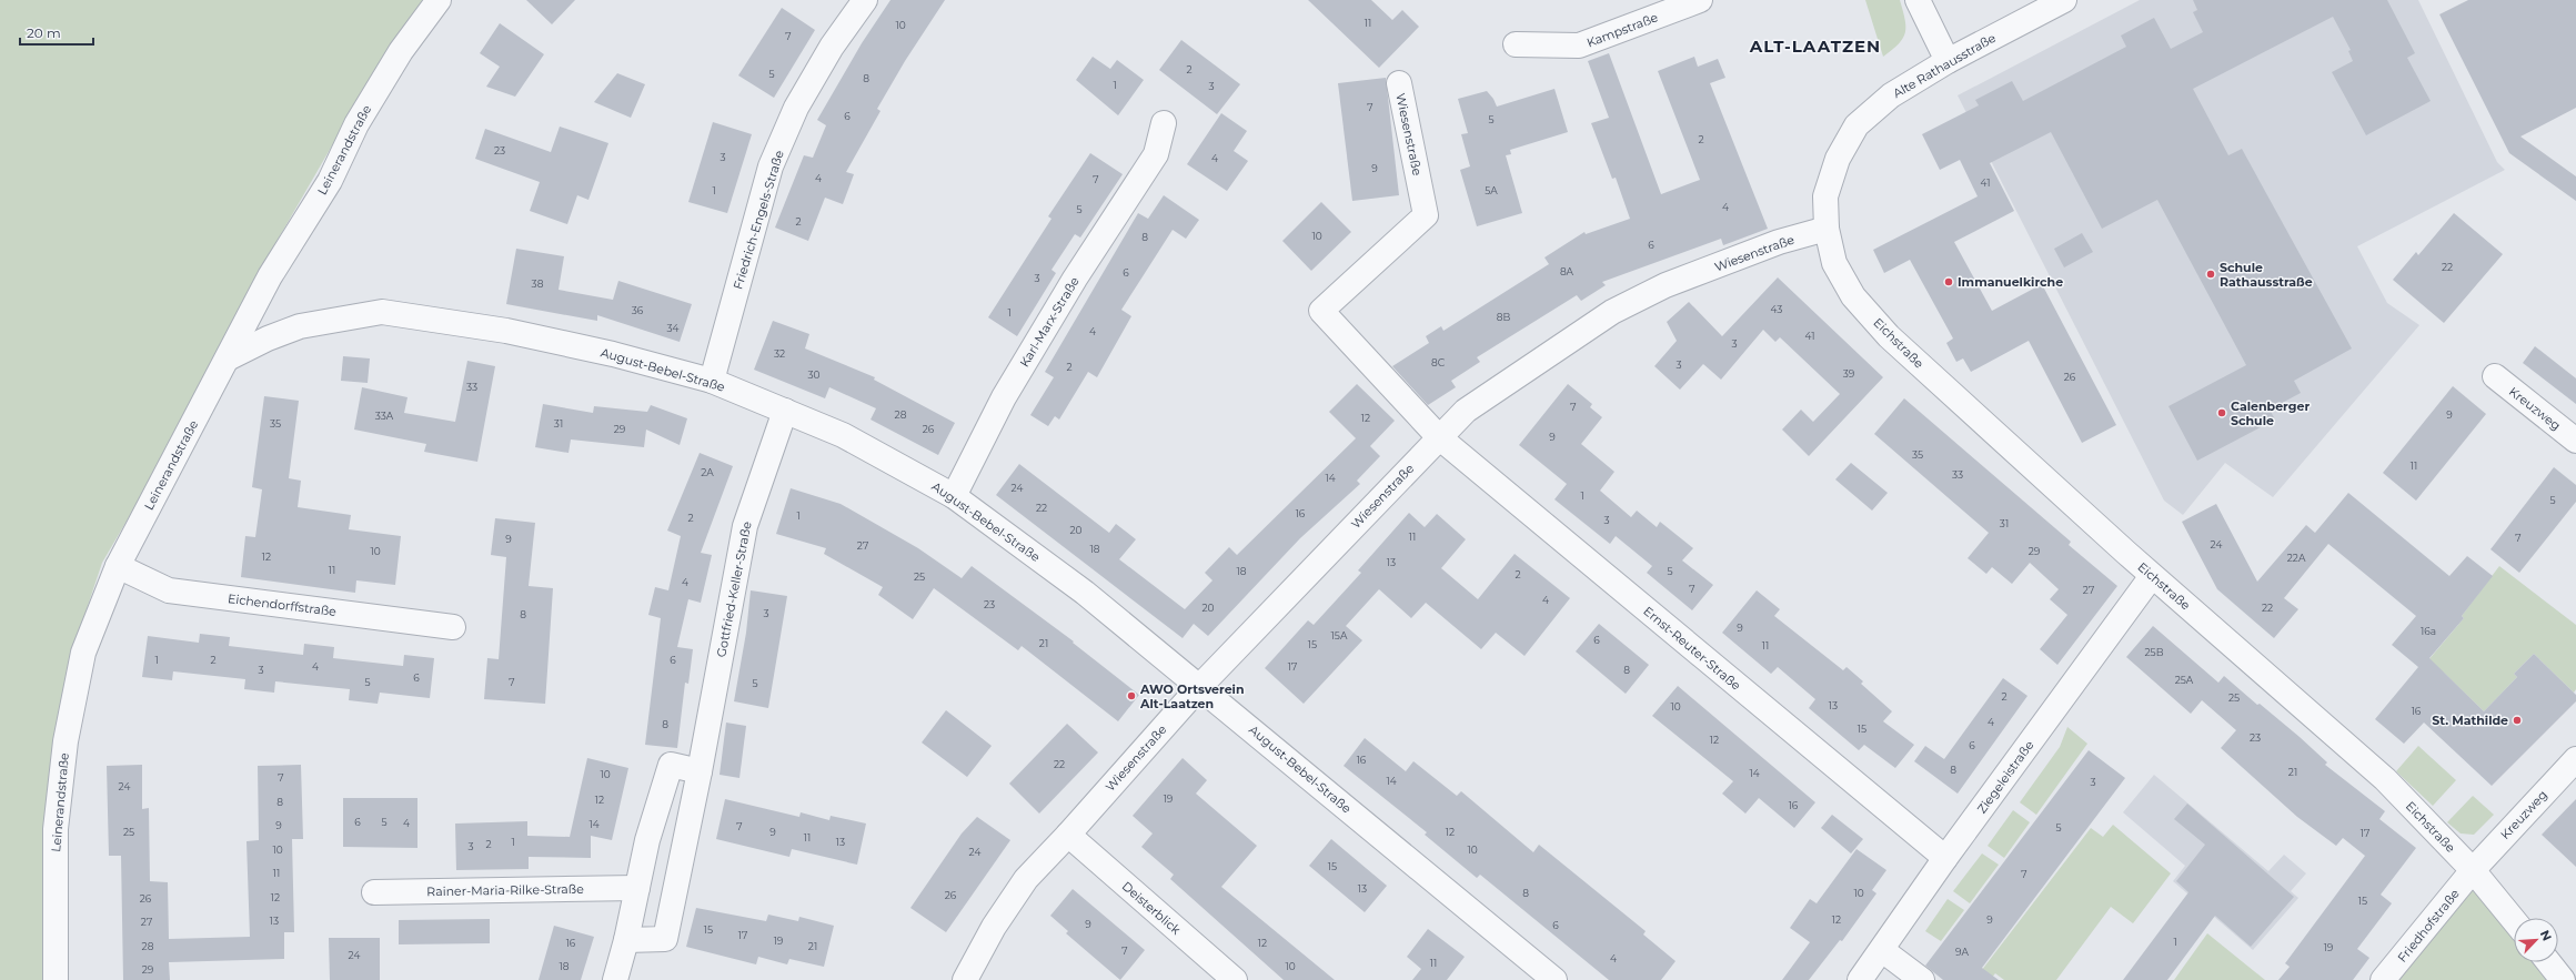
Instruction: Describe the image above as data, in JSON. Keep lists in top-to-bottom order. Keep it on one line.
{"streets":{"street":["Kampstraße","Alte Rathausstraße","Wiesenstraße","Leinerandstraße","Friedrich-Engels-Straße","Karl-Marx-Straße","Eichstraße","August-Bebel-Straße","Kreuzweg","Gottfried-Keller-Straße","Eichendorffstraße","Ernst-Reuter-Straße","Ziegeleistraße","Rainer-Maria-Rilke-Straße","Deisterblick","Friedhofstraße"]},"crossings":[["Alte Rathausstraße","Wiesenstraße"],["Alte Rathausstraße","Eichstraße"],["Wiesenstraße","Eichstraße"],["Wiesenstraße","August-Bebel-Straße"],["Wiesenstraße","Ernst-Reuter-Straße"],["Wiesenstraße","Deisterblick"],["Leinerandstraße","August-Bebel-Straße"],["Leinerandstraße","Eichendorffstraße"],["Friedrich-Engels-Straße","August-Bebel-Straße"],["Karl-Marx-Straße","August-Bebel-Straße"],["Eichstraße","Kreuzweg"],["Eichstraße","Ziegeleistraße"],["Eichstraße","Friedhofstraße"],["August-Bebel-Straße","Gottfried-Keller-Straße"],["Kreuzweg","Friedhofstraße"],["Ernst-Reuter-Straße","Ziegeleistraße"]],"districts":["ALT-LAATZEN"],"places":["Schule Rathausstraße","Immanuelkirche","Calenberger Schule","AWO Ortsverein Alt-Laatzen","St. Mathilde"],"house_numbers":["11","10","7","2","5","8","1","3","7","6","5","2","23","3","4","9","4","7","41","1","5A","4","5","2","10","8","6","22","8A","6","3","38","43","36","1","8B","34","4","41","3","32","8C","3","2","39","30","26","33","7","28","9","33A","12","35","31","29","26","9","35","11","2A","33","14","24","1","5","22","16","1","2","3","31","20","11","7","9","24","27","18","10","29","12","22A","13","11","18","5","2","25","4","7","27","4","23","20","22","3","8","9","16a","15A","6","21","15","11","25B","1","2","6","4","17","3","8","6","25A","5","7","5","2","25","13","10","16","4","8","15","23","12","6","16","22","8","21","14","10","7","14","3","24","19","12","8","16","6","5","4","14","9","7","5","25","9","12","17","11","1","13","2","3","10","10","24","15","11","7","13","8","10","26","12","26","15","12","9","13","27","9","6","15","17","19","1","16","12","28","21","19","7","9A","24","4","11","18","10","29"],"scale_bar":"20 m","north":"top right"}
